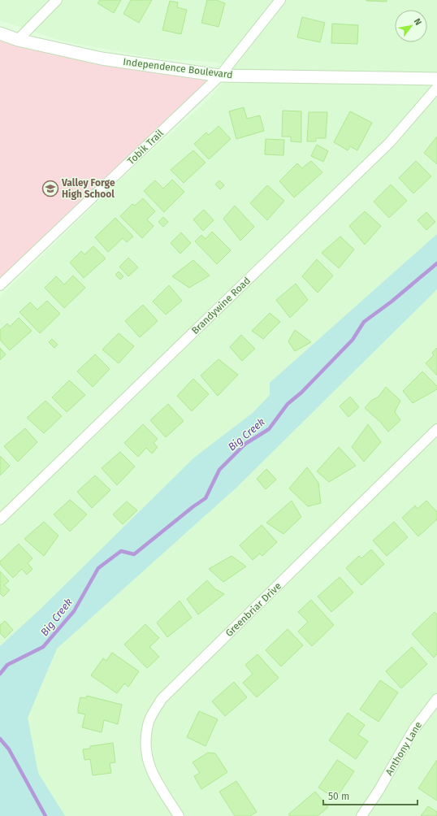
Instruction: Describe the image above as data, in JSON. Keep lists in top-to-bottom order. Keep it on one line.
{"streets":{"street":["Independence Boulevard","Tobik Trail","Brandywine Road","Greenbriar Drive","Anthony Lane"]},"crossings":[["Independence Boulevard","Tobik Trail"]],"water":["Big Creek"],"places":{"school or university":["Valley Forge High School"]},"scale_bar":"50 m","north":"top right"}
